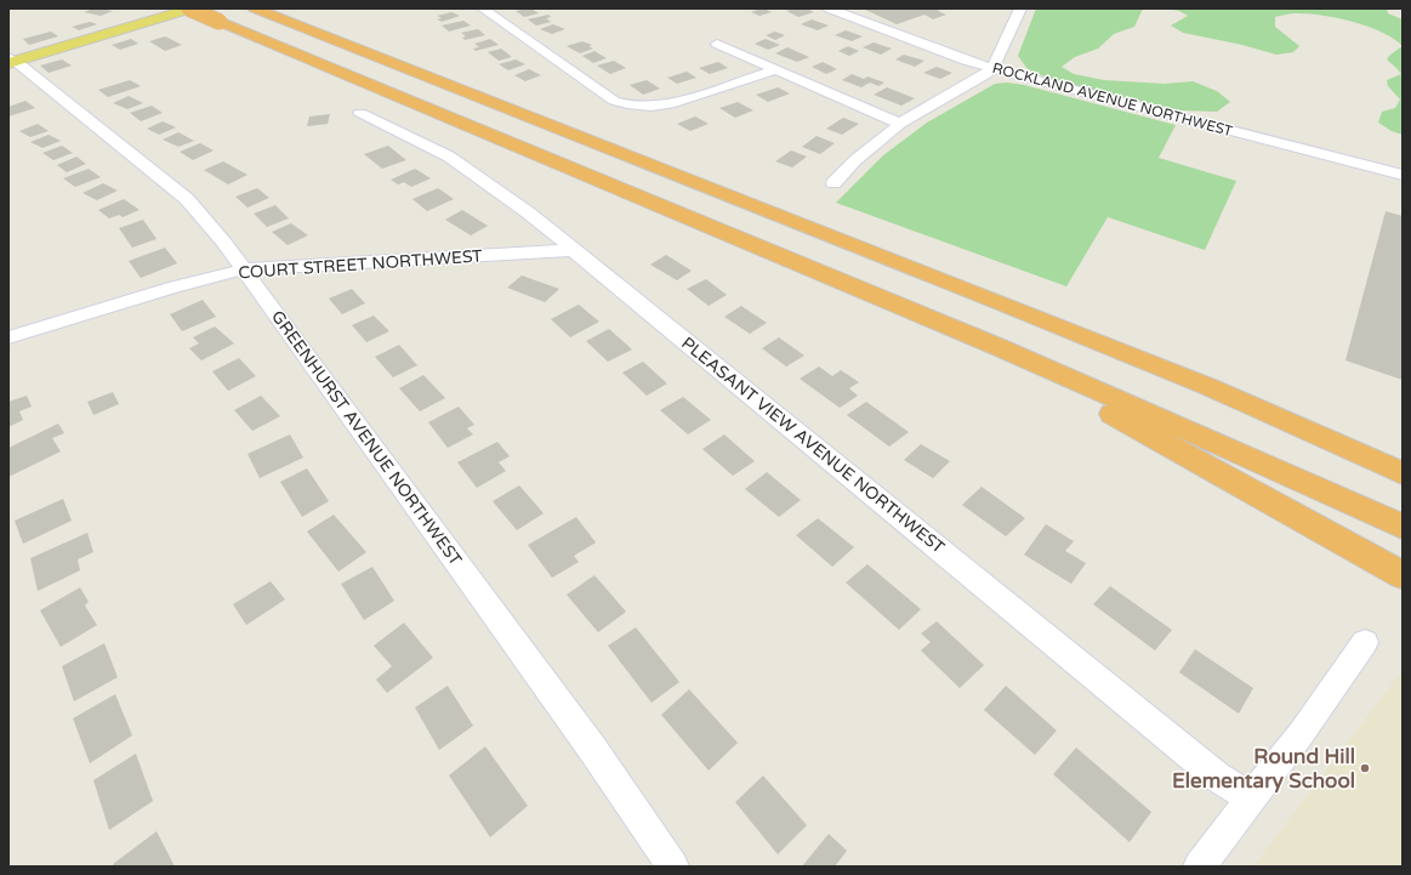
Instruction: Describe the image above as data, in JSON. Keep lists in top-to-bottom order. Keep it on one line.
{"streets":{"street":["ROCKLAND AVENUE NORTHWEST","COURT STREET NORTHWEST","GREENHURST AVENUE NORTHWEST","PLEASANT VIEW AVENUE NORTHWEST"]},"crossings":[["COURT STREET NORTHWEST","GREENHURST AVENUE NORTHWEST"],["COURT STREET NORTHWEST","PLEASANT VIEW AVENUE NORTHWEST"]],"places":["Round Hill Elementary School"]}
